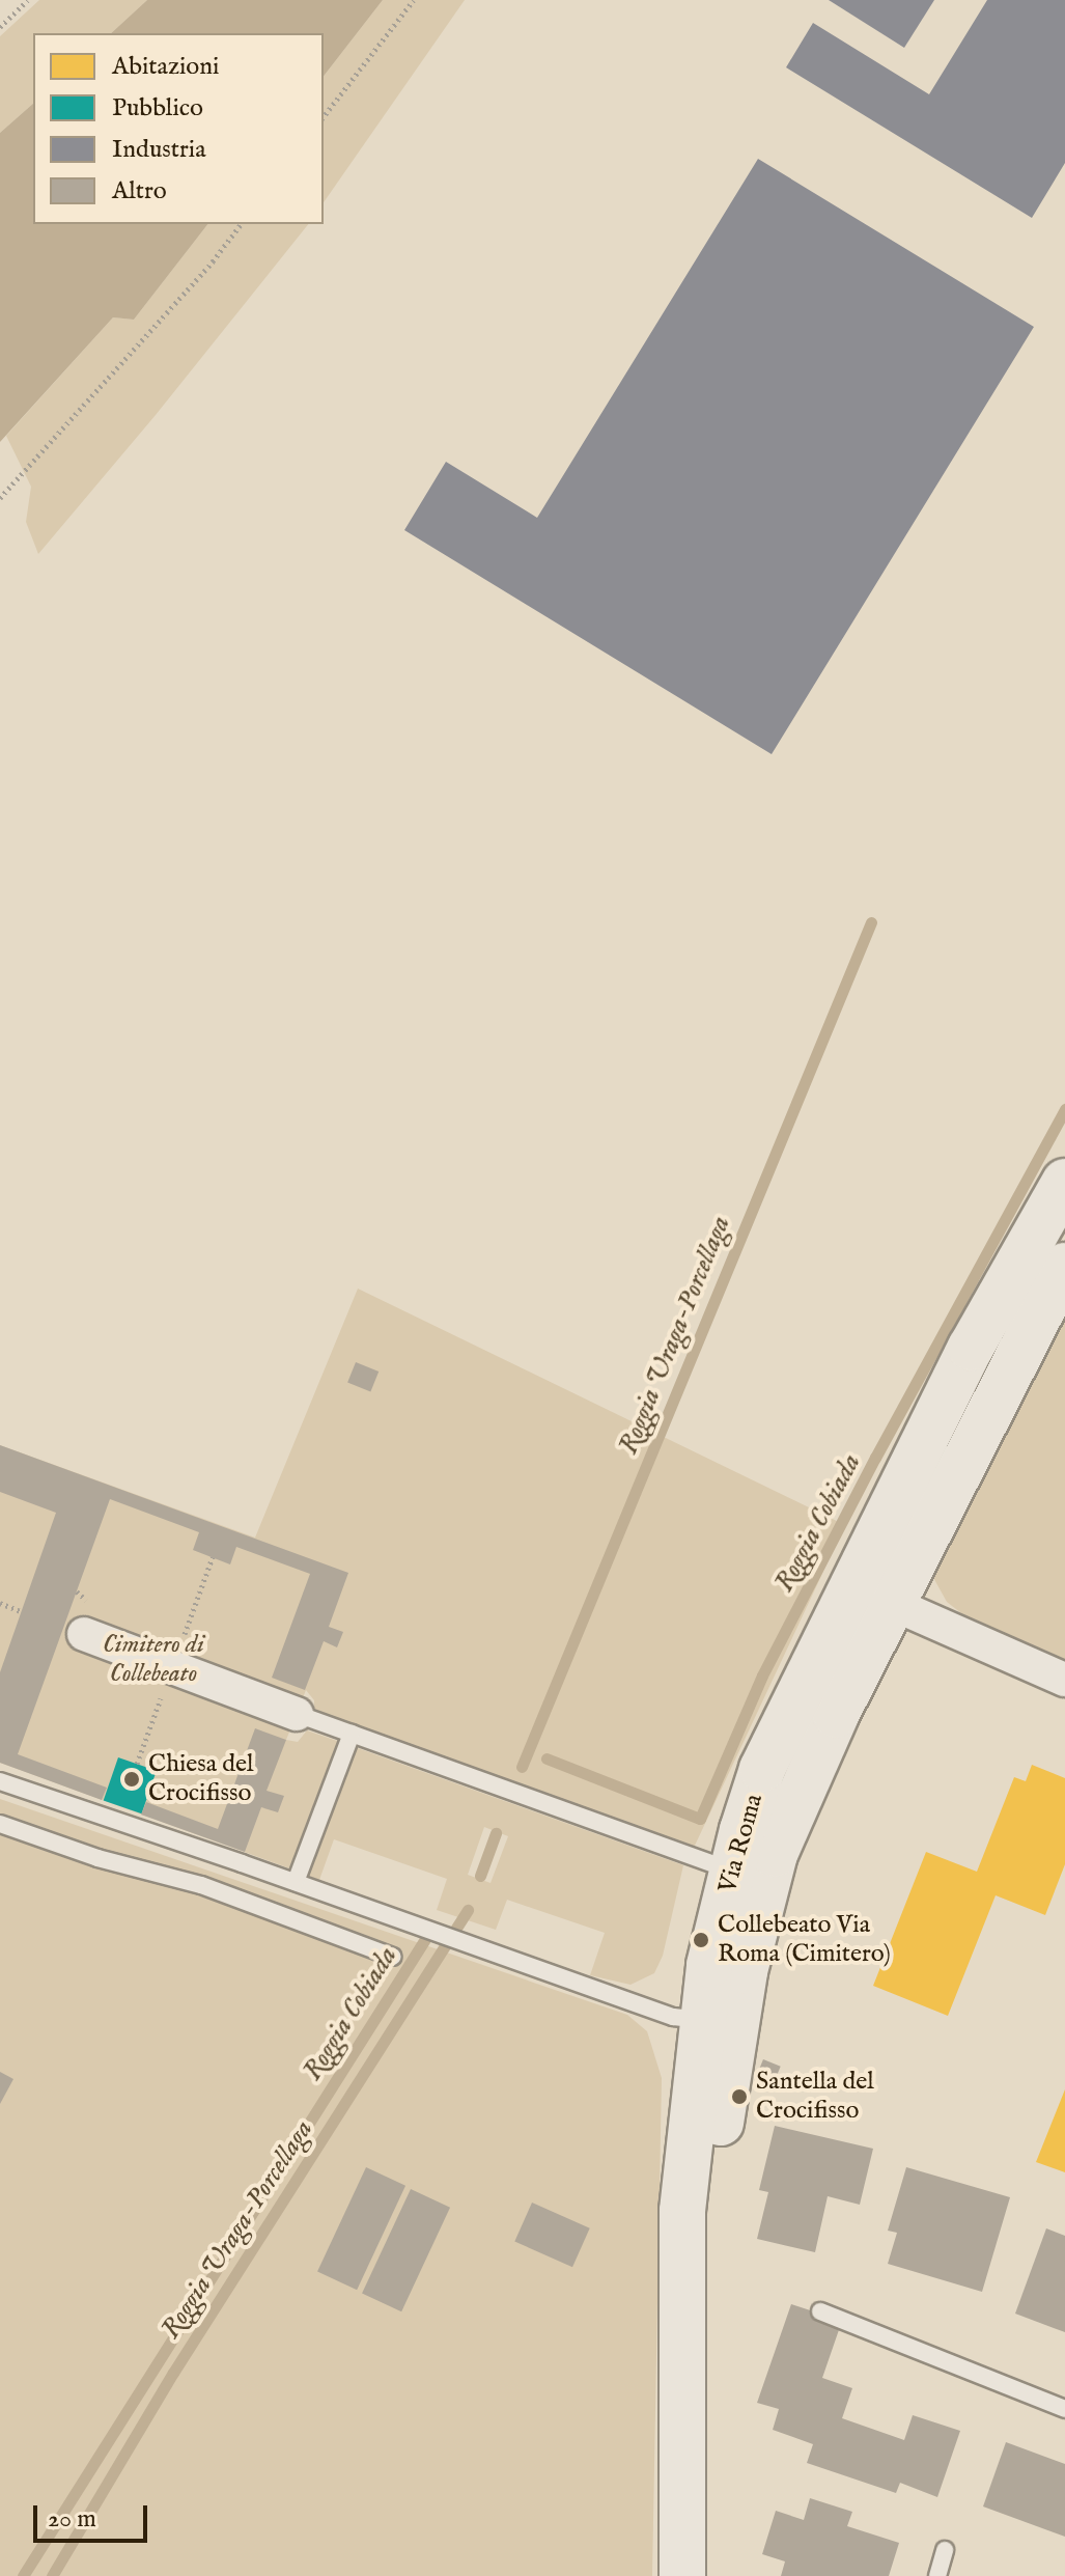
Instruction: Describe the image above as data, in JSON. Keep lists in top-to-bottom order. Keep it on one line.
{"streets":{"street":["Via Roma"]},"water":["Roggia Uraga-Porcellaga","Roggia Cobiada"],"parks":["Cimitero di Collebeato"],"places":["Chiesa del Crocifisso","Collebeato Via Roma (Cimitero)","Santella del Crocifisso"],"legend":["Abitazioni","Pubblico","Industria","Altro"],"scale_bar":"20 m"}
